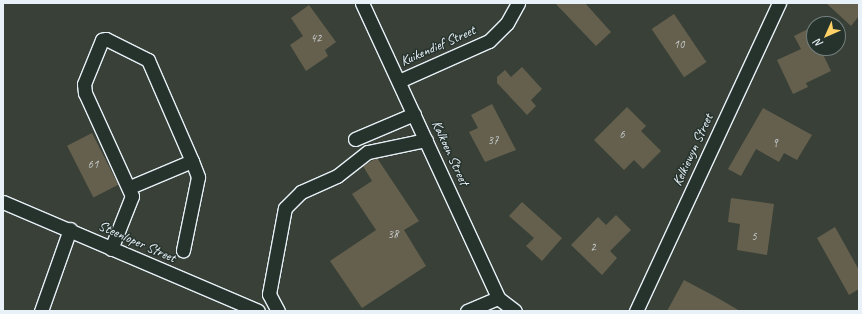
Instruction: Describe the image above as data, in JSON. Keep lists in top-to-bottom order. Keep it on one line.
{"streets":{"street":["Kuikendief Street","Kelkiewyn Street","Kalkoen Street","Steenloper Street"]},"crossings":[["Kuikendief Street","Kalkoen Street"]],"house_numbers":["42","10","6","37","9","61","38","5","2"],"north":"bottom left"}
